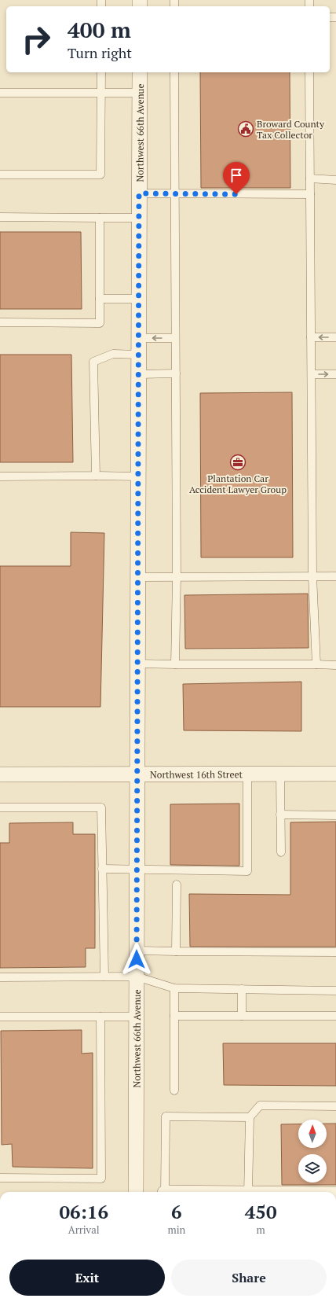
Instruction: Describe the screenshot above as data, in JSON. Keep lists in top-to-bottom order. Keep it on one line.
{"streets":{"street":["Northwest 66th Avenue","Northwest 16th Street"]},"crossings":[["Northwest 66th Avenue","Northwest 16th Street"]],"places":{"public building":["Broward County Tax Collector"],"office":["Plantation Car Accident Lawyer Group"]},"north":"top","page":{"turn":["400 m","Turn right"],"eta":["06:16","Arrival","6","min","450","m"],"buttons":["Exit","Share"]}}
